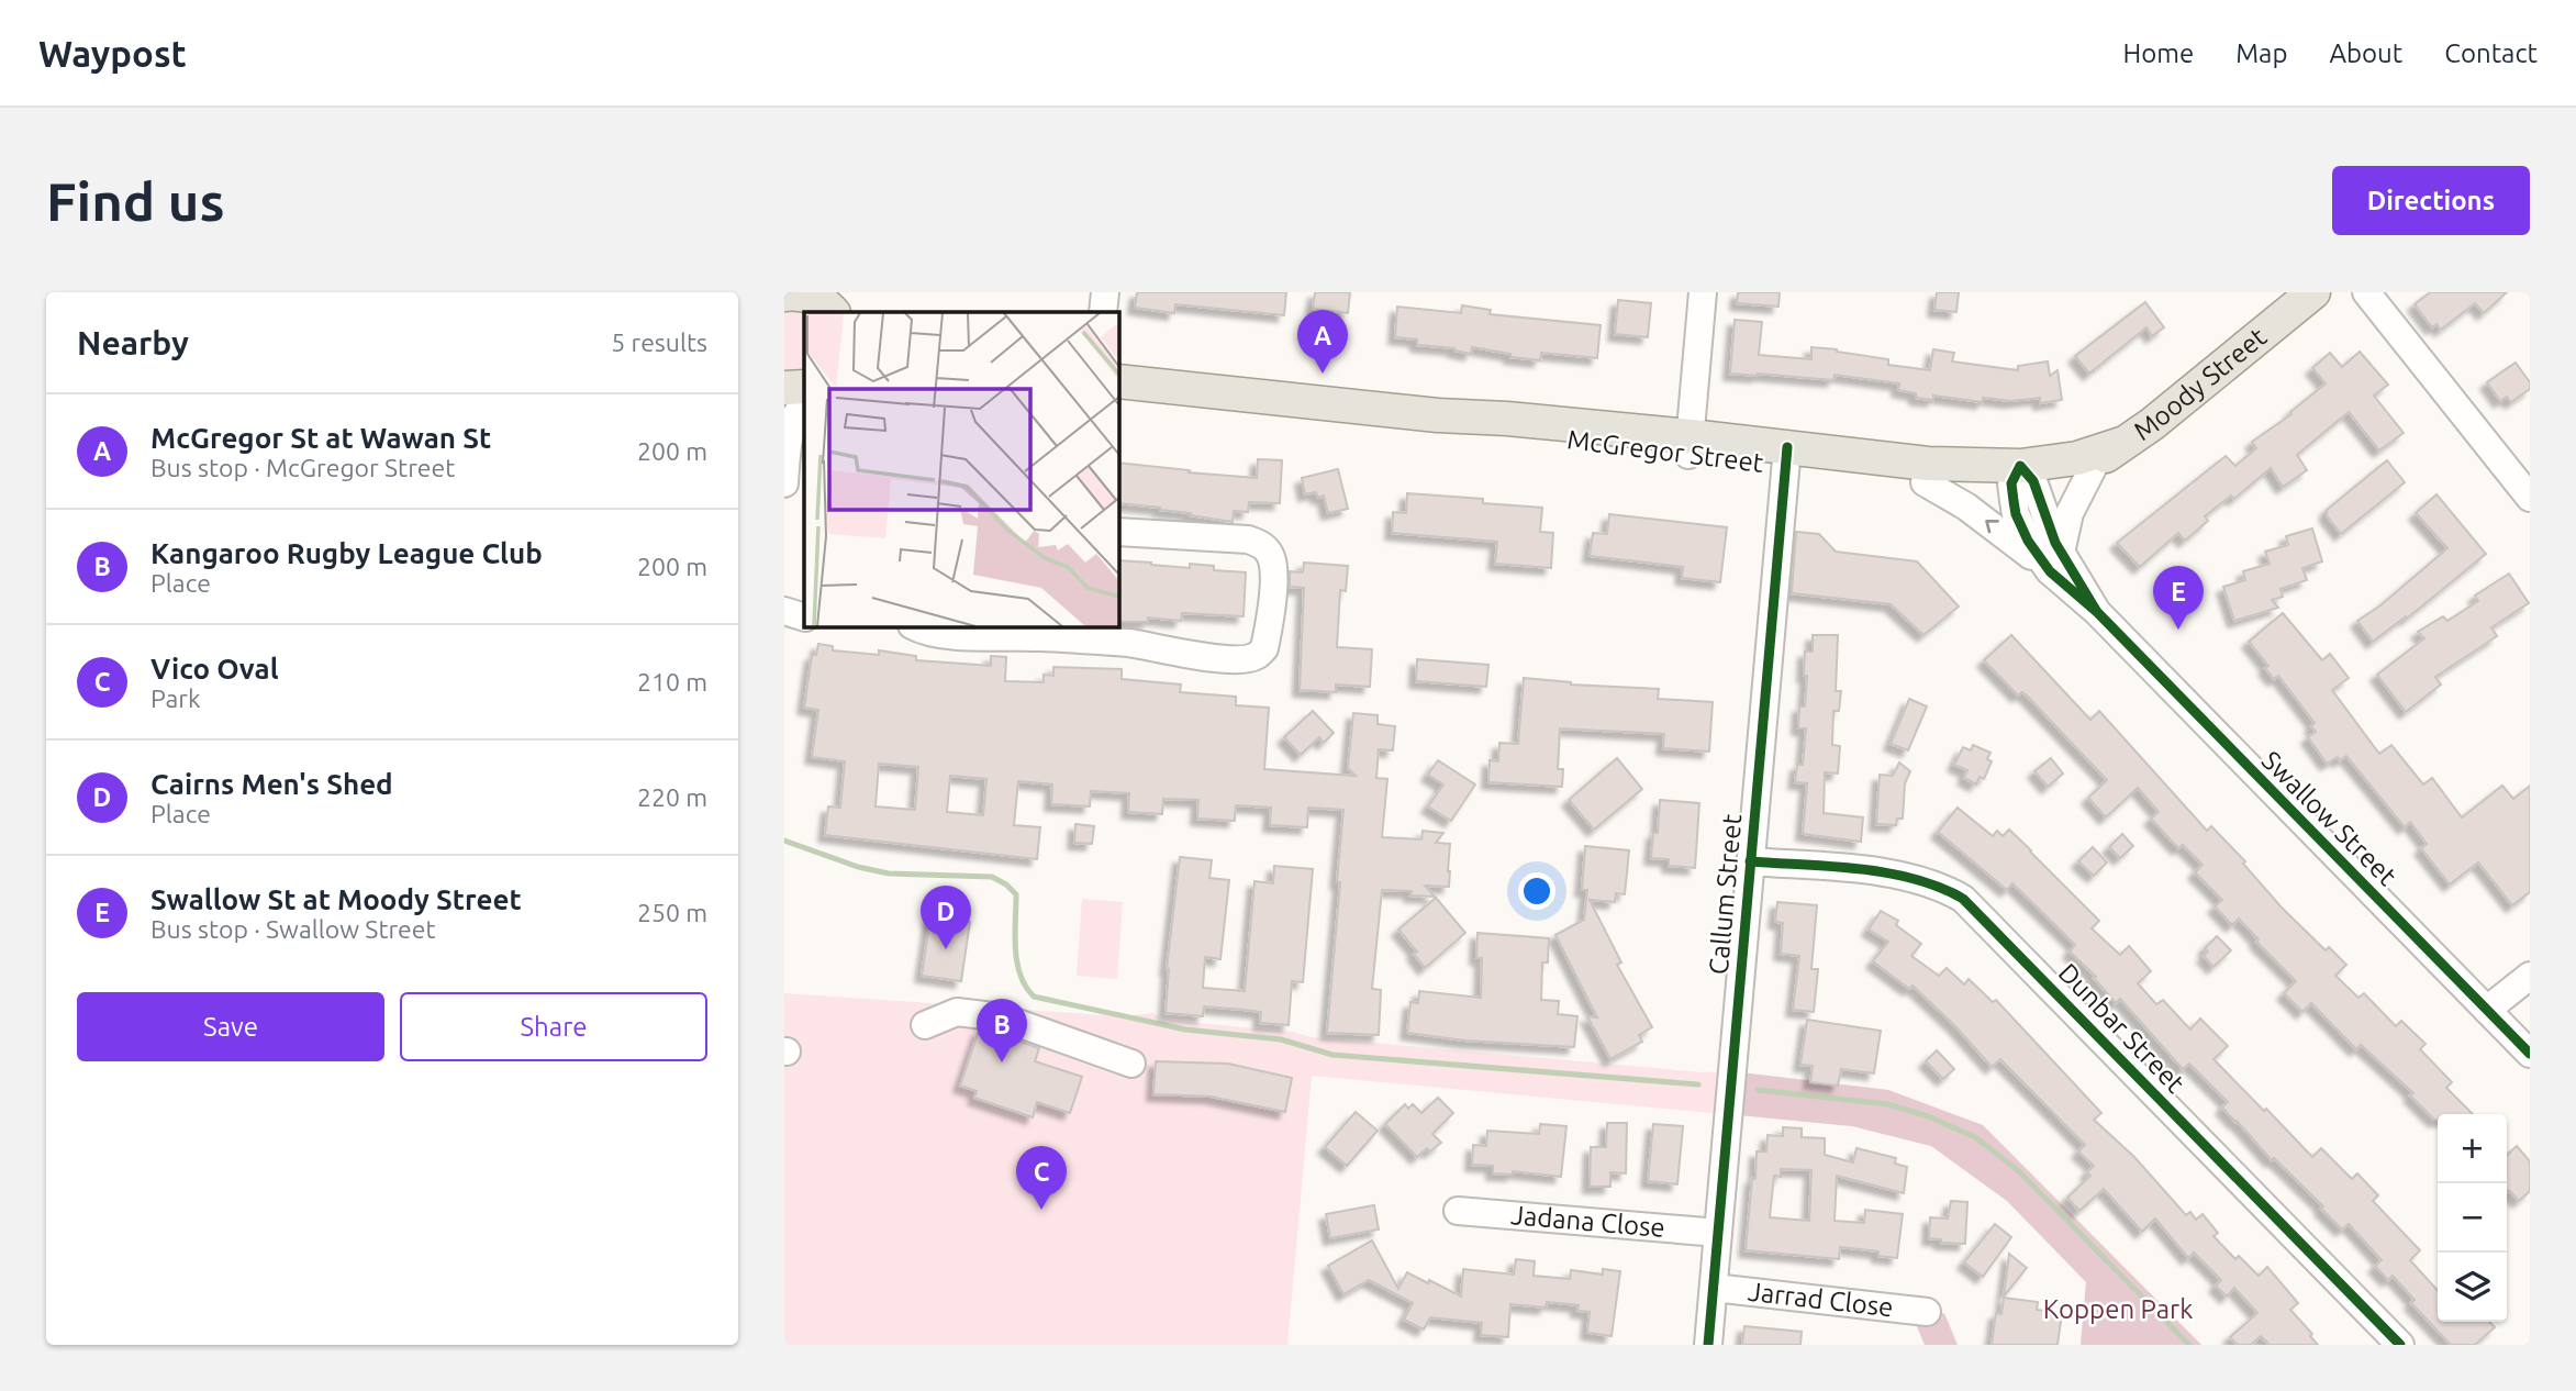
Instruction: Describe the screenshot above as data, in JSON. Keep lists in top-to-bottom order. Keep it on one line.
{"streets":{"main road":["Moody Street","McGregor Street"],"street":["Swallow Street","Callum Street","Dunbar Street","Jadana Close","Jarrad Close"]},"crossings":[["Moody Street","McGregor Street"],["Moody Street","Swallow Street"],["McGregor Street","Swallow Street"],["McGregor Street","Callum Street"],["Callum Street","Dunbar Street"],["Callum Street","Jadana Close"],["Callum Street","Jarrad Close"]],"parks":["Koppen Park"],"page":{"header":"Waypost","nav":["Home","Map","About","Contact"],"buttons":["Directions",["Save","Share"]],"title":"Find us","heading":["Nearby","5 results"],"pins":["A","E","D","B","C"],"list":[{"mark":"A","name":"McGregor St at Wawan St","note":"Bus stop · McGregor Street","value":"200 m"},{"mark":"B","name":"Kangaroo Rugby League Club","note":"Place","value":"200 m"},{"mark":"C","name":"Vico Oval","note":"Park","value":"210 m"},{"mark":"D","name":"Cairns Men's Shed","note":"Place","value":"220 m"},{"mark":"E","name":"Swallow St at Moody Street","note":"Bus stop · Swallow Street","value":"250 m"}],"map_buttons":["+","−"]}}
